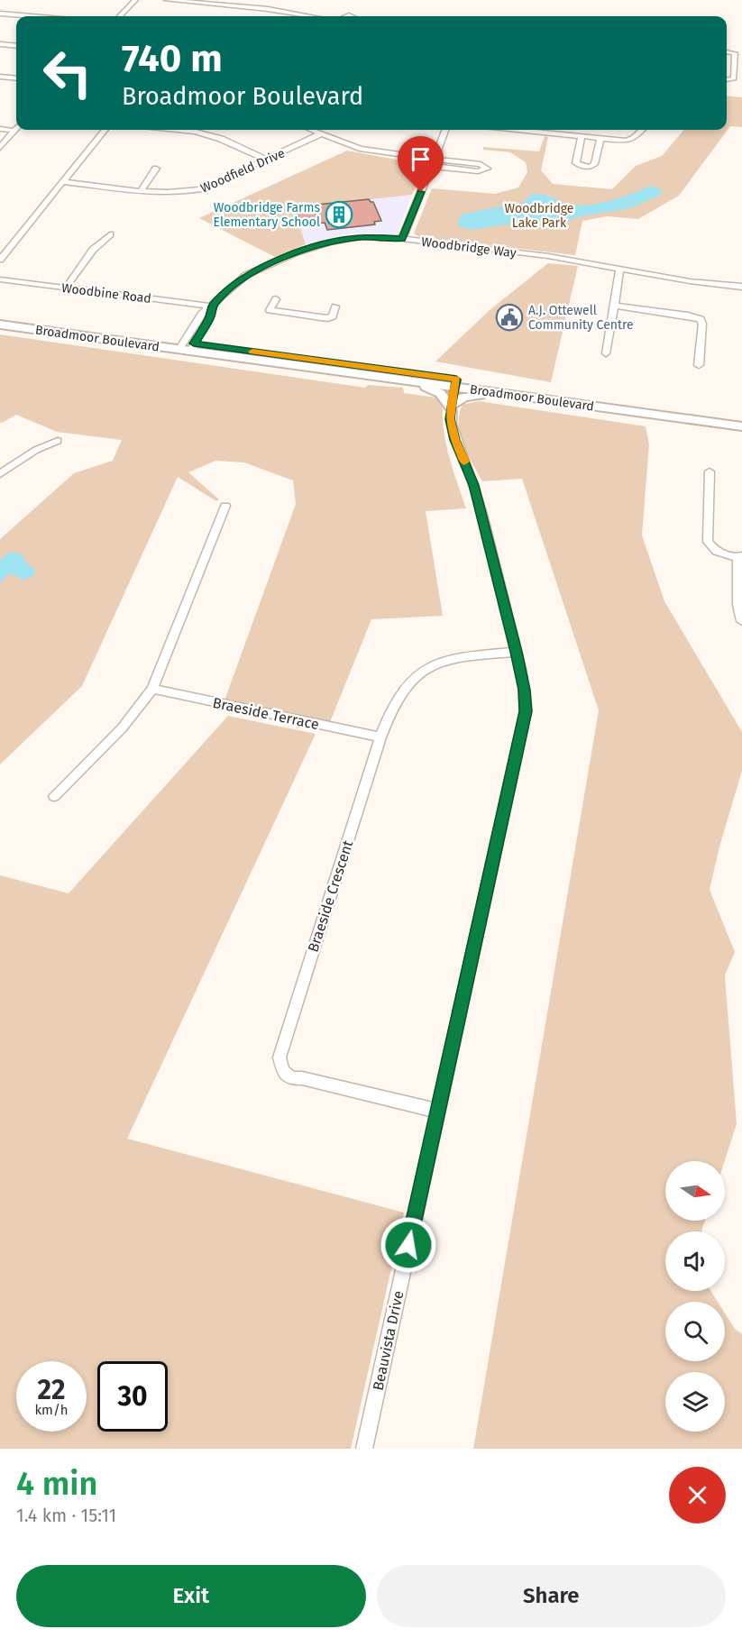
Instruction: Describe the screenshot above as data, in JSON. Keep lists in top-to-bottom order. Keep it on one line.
{"streets":{"main road":["Broadmoor Boulevard"],"street":["Woodfield Drive","Woodbridge Way","Woodbine Road","Braeside Terrace","Braeside Crescent","Beauvista Drive"]},"crossings":[["Woodbridge Way","Woodbine Road"],["Woodbridge Way","Broadmoor Boulevard"],["Broadmoor Boulevard","Beauvista Drive"],["Braeside Terrace","Braeside Crescent"],["Braeside Crescent","Beauvista Drive"]],"parks":["Woodbridge Lake Park"],"places":{"building":["Woodbridge Farms Elementary School"],"public building":["A.J. Ottewell Community Centre"]},"north":"right","page":{"turn":["740 m","Broadmoor Boulevard"],"speed":"22 km/h","limit":"30","heading":["4 min","1.4 km · 15:11"],"buttons":["Exit","Share"]}}
